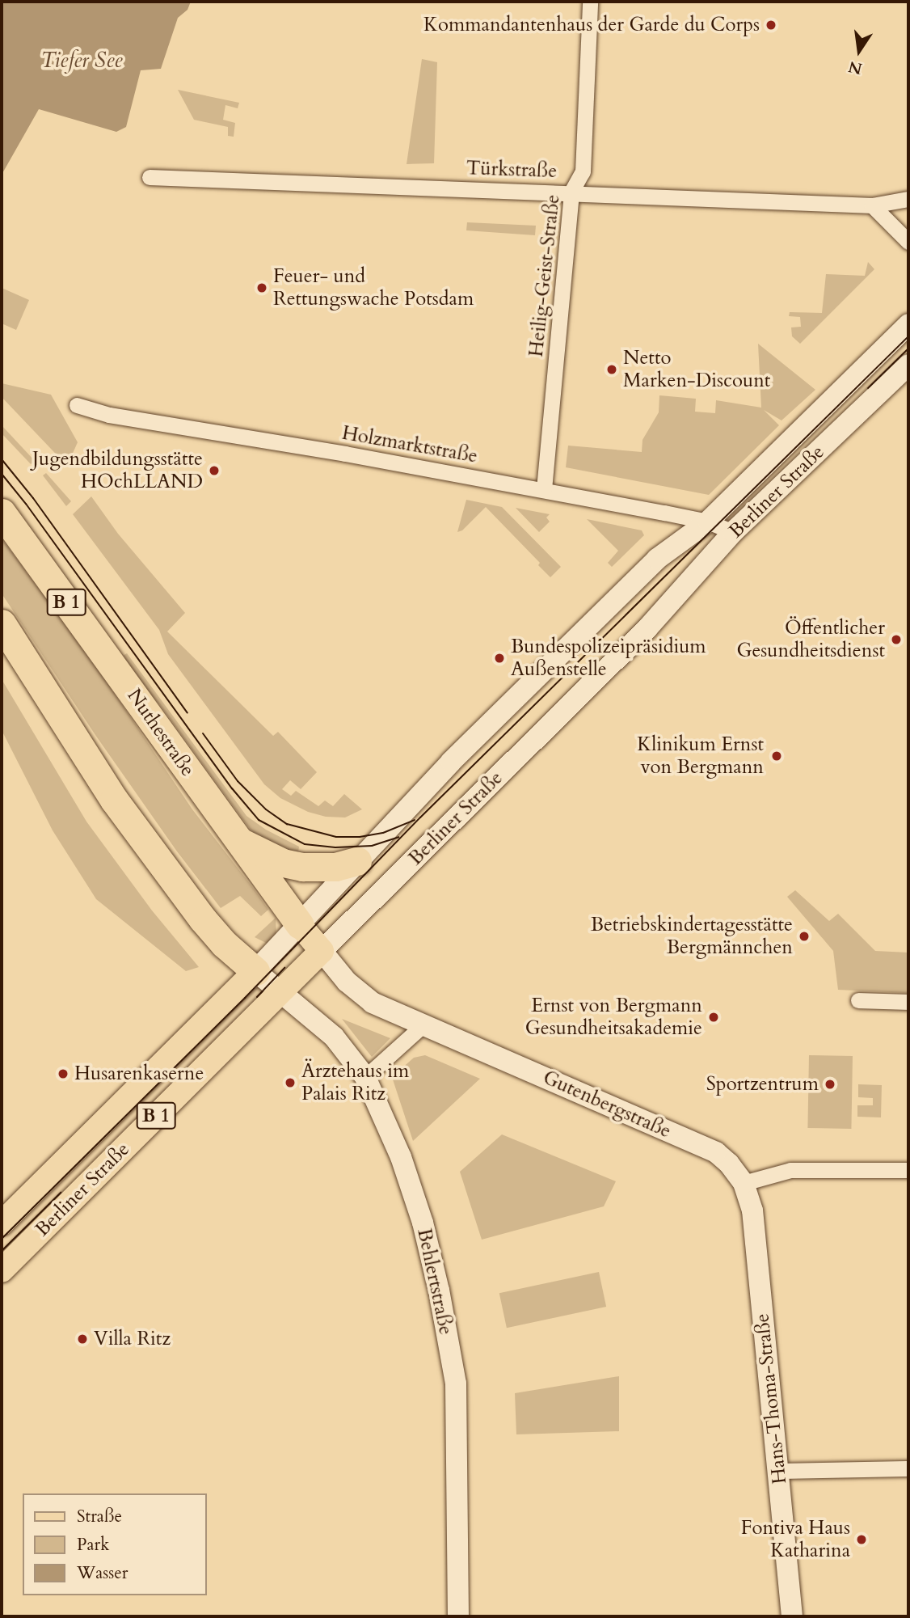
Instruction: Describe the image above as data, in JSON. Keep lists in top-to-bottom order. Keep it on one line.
{"streets":{"highway":["B 1","Nuthestraße"],"main road":["Berliner Straße"],"street":["Türkstraße","Heilig-Geist-Straße","Holzmarktstraße","Gutenbergstraße","Behlertstraße","Hans-Thoma-Straße"]},"crossings":[["Türkstraße","Heilig-Geist-Straße"],["Heilig-Geist-Straße","Holzmarktstraße"],["Holzmarktstraße","Berliner Straße"],["Berliner Straße","Nuthestraße"],["Berliner Straße","Gutenbergstraße"],["Berliner Straße","Behlertstraße"],["Nuthestraße","Gutenbergstraße"],["Gutenbergstraße","Hans-Thoma-Straße"]],"water":["Tiefer See"],"places":["Kommandantenhaus der Garde du Corps","Feuer- und Rettungswache Potsdam","Netto Marken-Discount","Jugendbildungsstätte HOchLLAND","Öffentlicher Gesundheitsdienst","Bundespolizeipräsidium Außenstelle","Klinikum Ernst von Bergmann","Betriebskindertagesstätte Bergmännchen","Ernst von Bergmann Gesundheitsakademie","Husarenkaserne","Ärztehaus im Palais Ritz","Sportzentrum","Villa Ritz","Fontiva Haus Katharina"],"legend":["Straße","Park","Wasser"],"north":"bottom"}
